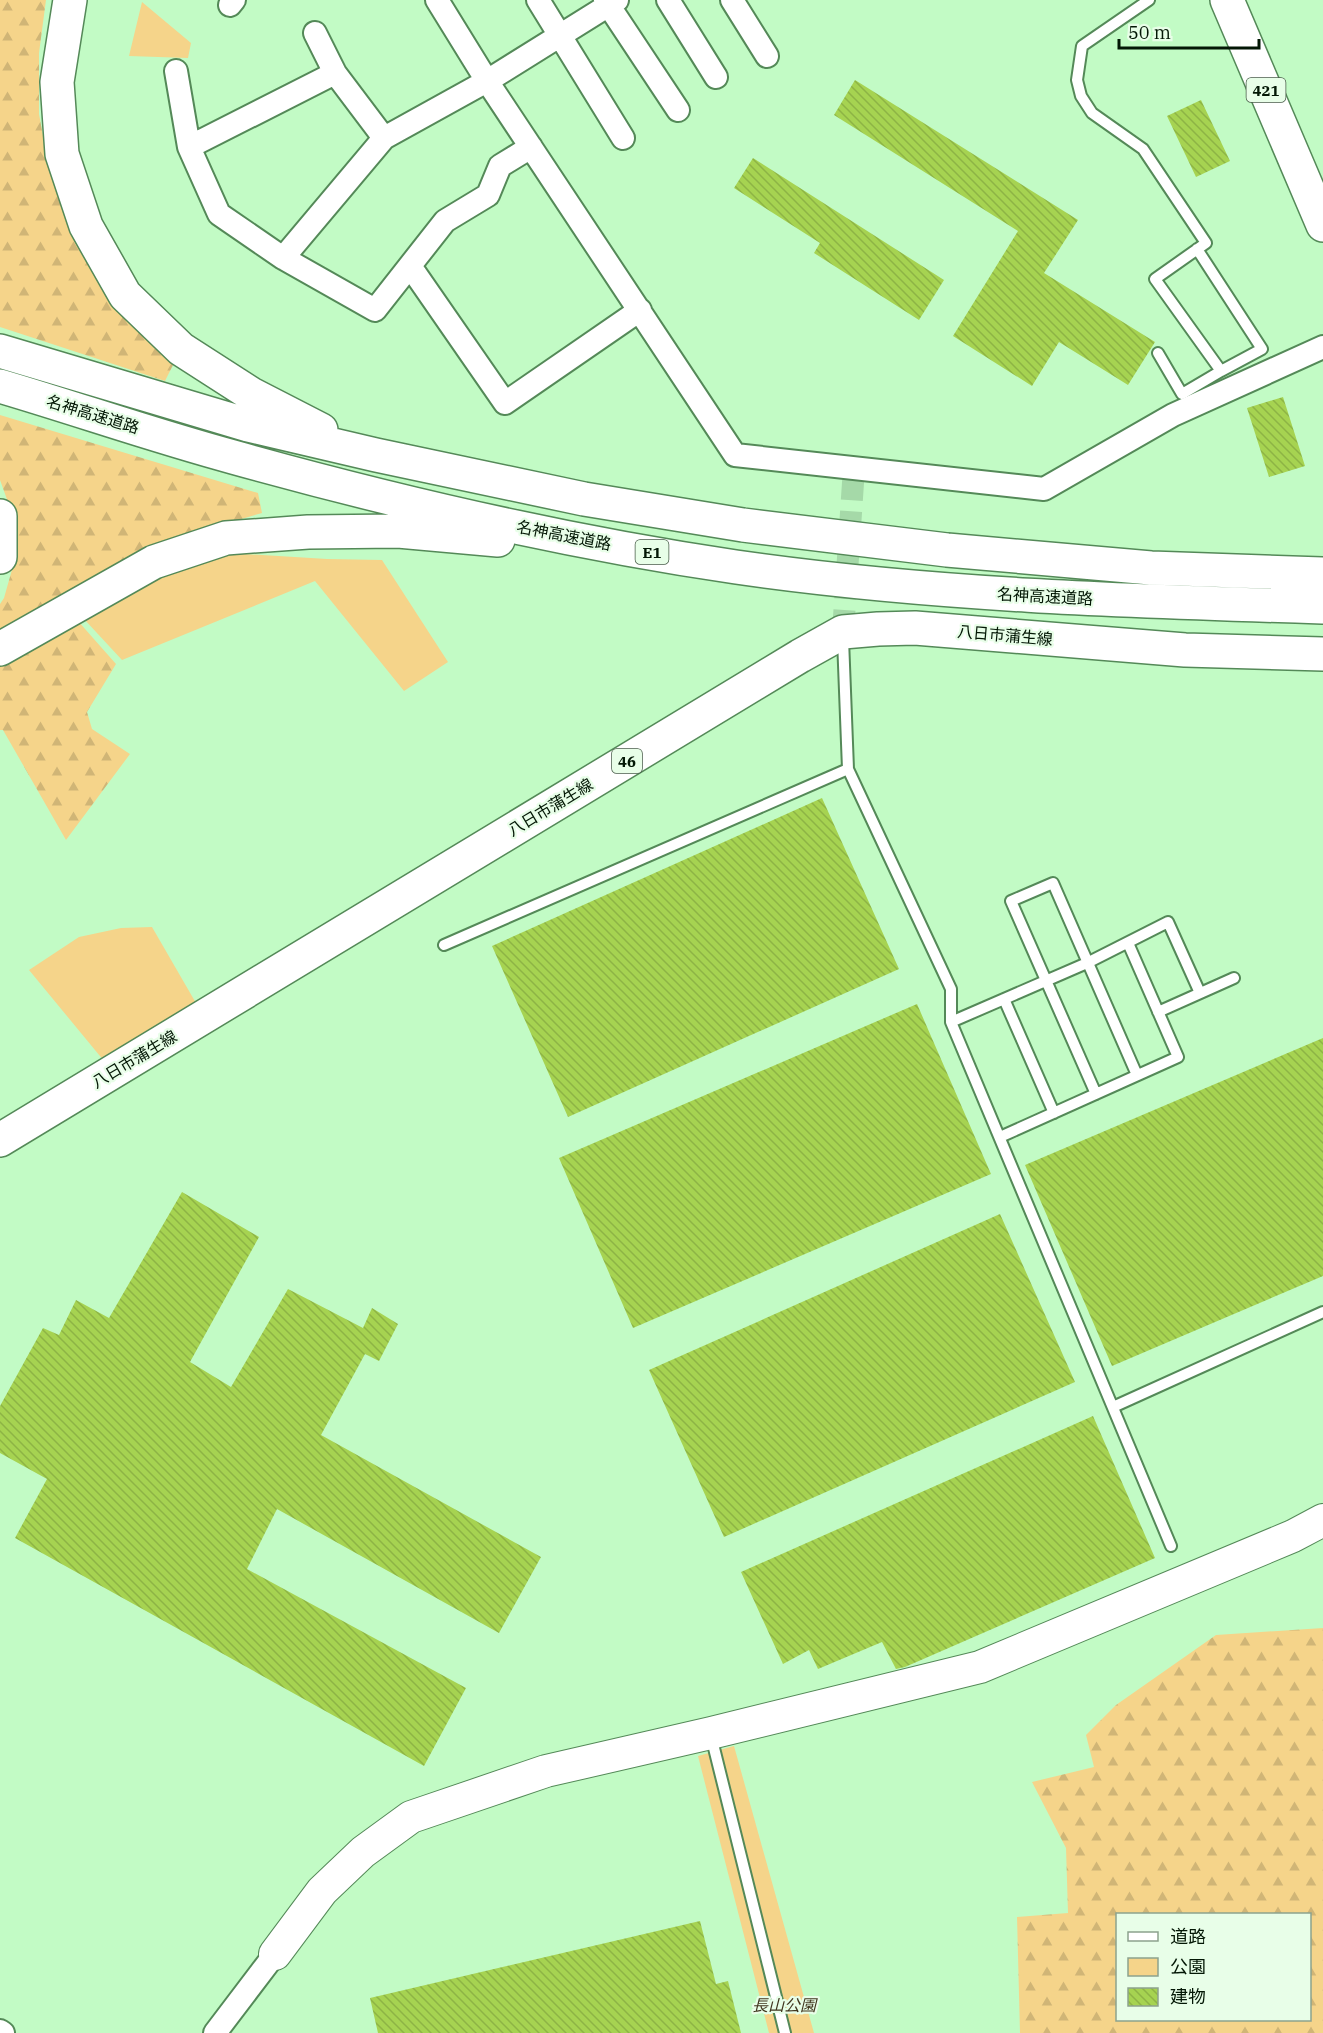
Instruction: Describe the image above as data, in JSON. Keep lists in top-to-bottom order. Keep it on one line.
{"streets":{"main road":["421","名神高速道路","E1","八日市蒲生線","46"]},"parks":["長山公園"],"legend":["道路","公園","建物"],"scale_bar":"50 m"}
